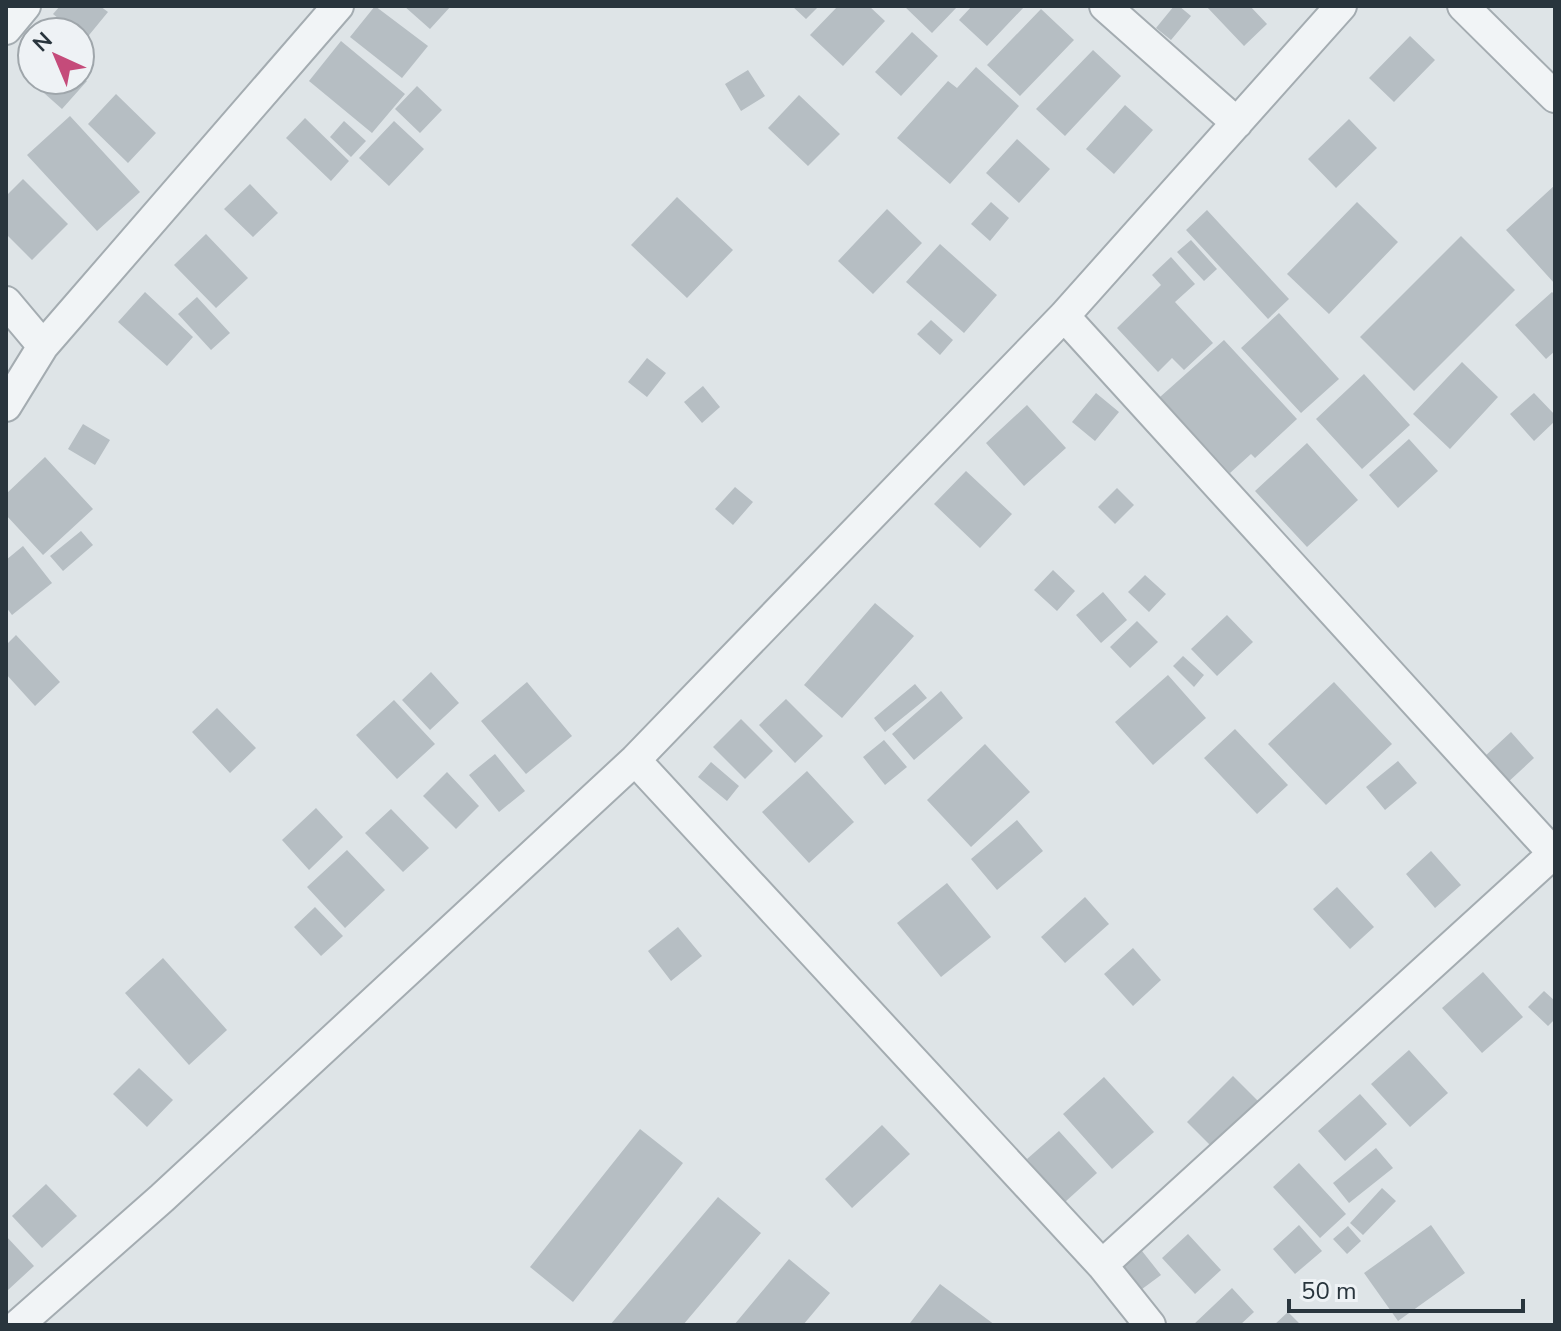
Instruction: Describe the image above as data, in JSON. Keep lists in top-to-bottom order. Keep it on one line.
{"scale_bar":"50 m","north":"top left"}
